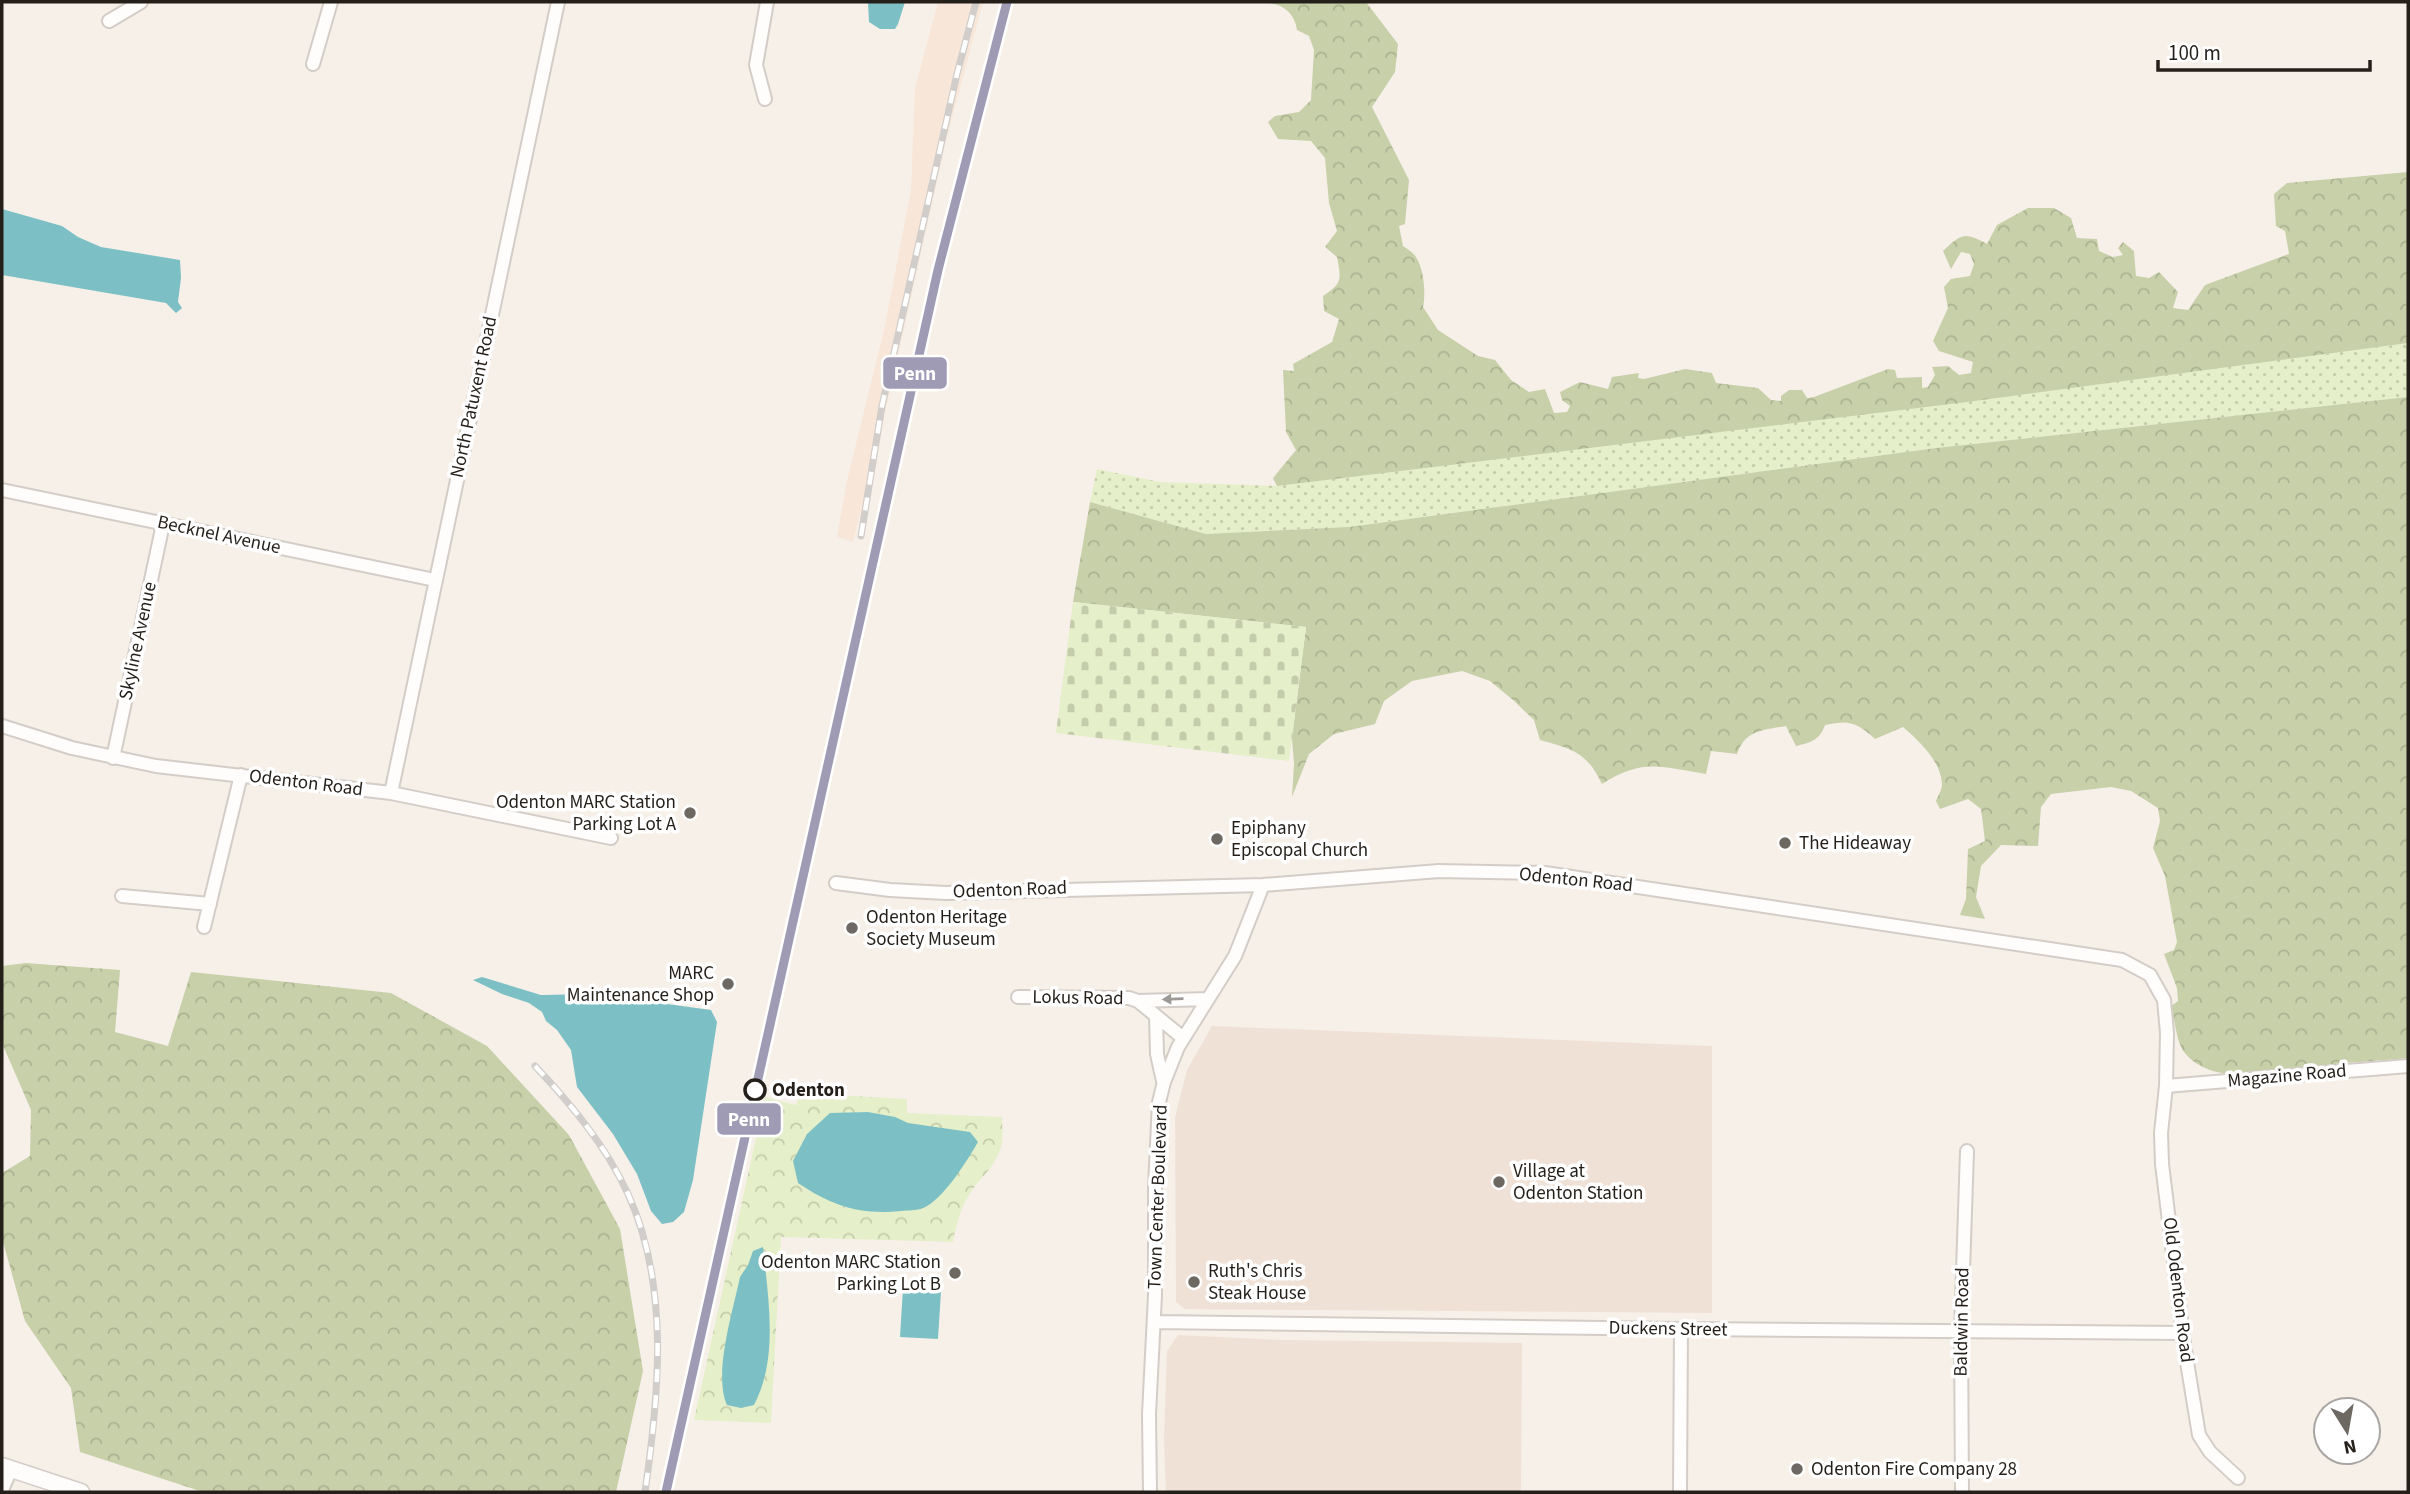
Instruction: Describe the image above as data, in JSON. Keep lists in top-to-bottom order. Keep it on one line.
{"streets":{"street":["North Patuxent Road","Becknel Avenue","Skyline Avenue","Odenton Road","Lokus Road","Magazine Road","Town Center Boulevard","Old Odenton Road","Baldwin Road","Duckens Street"]},"crossings":[["North Patuxent Road","Becknel Avenue"],["North Patuxent Road","Odenton Road"],["Becknel Avenue","Skyline Avenue"],["Skyline Avenue","Odenton Road"],["Odenton Road","Magazine Road"],["Odenton Road","Town Center Boulevard"],["Odenton Road","Old Odenton Road"],["Lokus Road","Town Center Boulevard"],["Magazine Road","Old Odenton Road"],["Town Center Boulevard","Duckens Street"],["Old Odenton Road","Duckens Street"],["Baldwin Road","Duckens Street"]],"places":["Odenton MARC Station Parking Lot A","Epiphany Episcopal Church","The Hideaway","Odenton Heritage Society Museum","MARC Maintenance Shop","Odenton","Village at Odenton Station","Odenton MARC Station Parking Lot B","Ruth's Chris Steak House","Odenton Fire Company 28"],"lines":["transit line Penn"],"scale_bar":"100 m","north":"bottom"}
